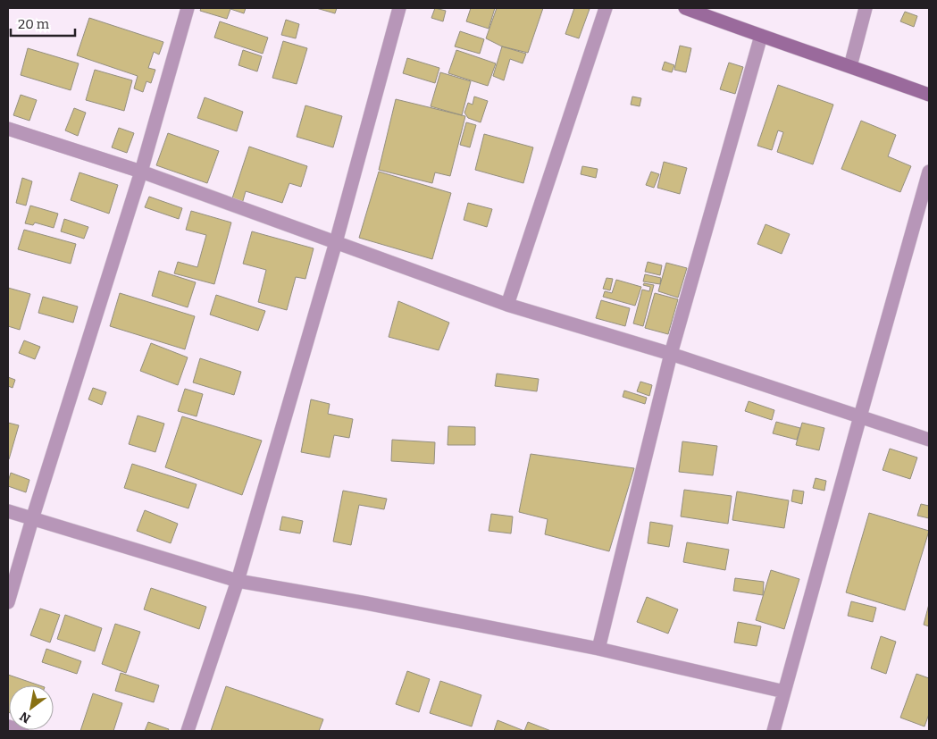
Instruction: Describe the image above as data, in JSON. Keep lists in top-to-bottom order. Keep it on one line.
{"scale_bar":"20 m","north":"bottom left"}
